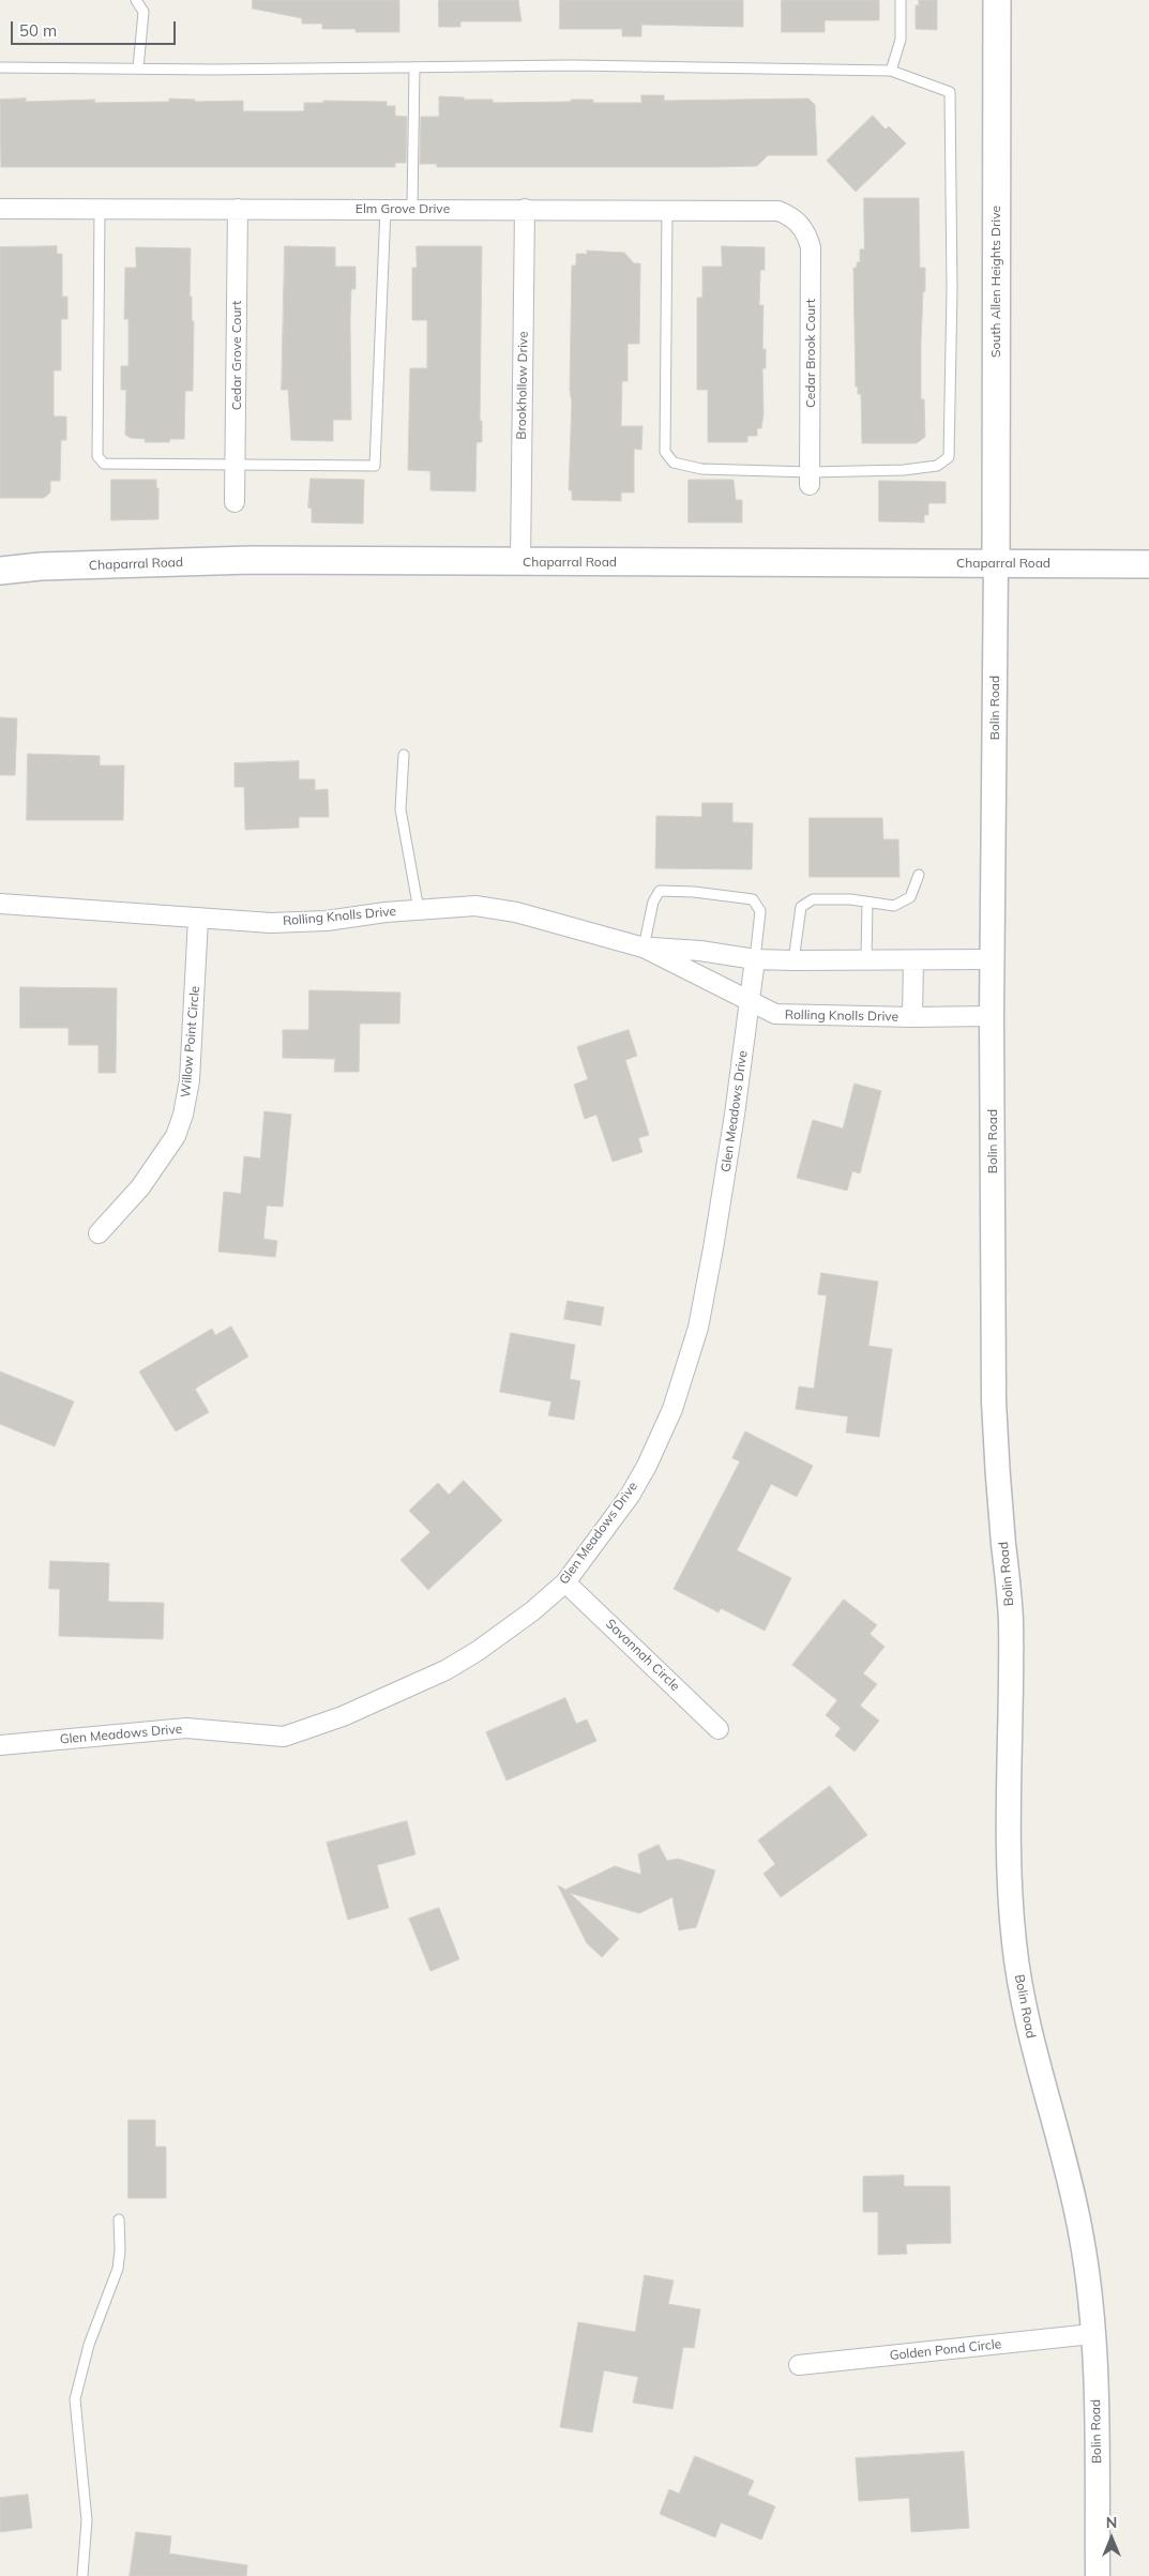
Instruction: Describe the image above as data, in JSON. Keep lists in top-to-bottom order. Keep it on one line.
{"streets":{"main road":["South Allen Heights Drive","Chaparral Road"],"street":["Elm Grove Drive","Cedar Brook Court","Cedar Grove Court","Brookhollow Drive","Bolin Road","Rolling Knolls Drive","Willow Point Circle","Glen Meadows Drive","Savannah Circle","Golden Pond Circle"]},"crossings":[["Elm Grove Drive","Cedar Brook Court"],["Elm Grove Drive","Cedar Grove Court"],["Elm Grove Drive","Brookhollow Drive"],["South Allen Heights Drive","Chaparral Road"],["South Allen Heights Drive","Bolin Road"],["Brookhollow Drive","Chaparral Road"],["Chaparral Road","Bolin Road"],["Bolin Road","Rolling Knolls Drive"],["Bolin Road","Golden Pond Circle"],["Rolling Knolls Drive","Willow Point Circle"],["Rolling Knolls Drive","Glen Meadows Drive"],["Glen Meadows Drive","Savannah Circle"]],"scale_bar":"50 m","north":"top"}
